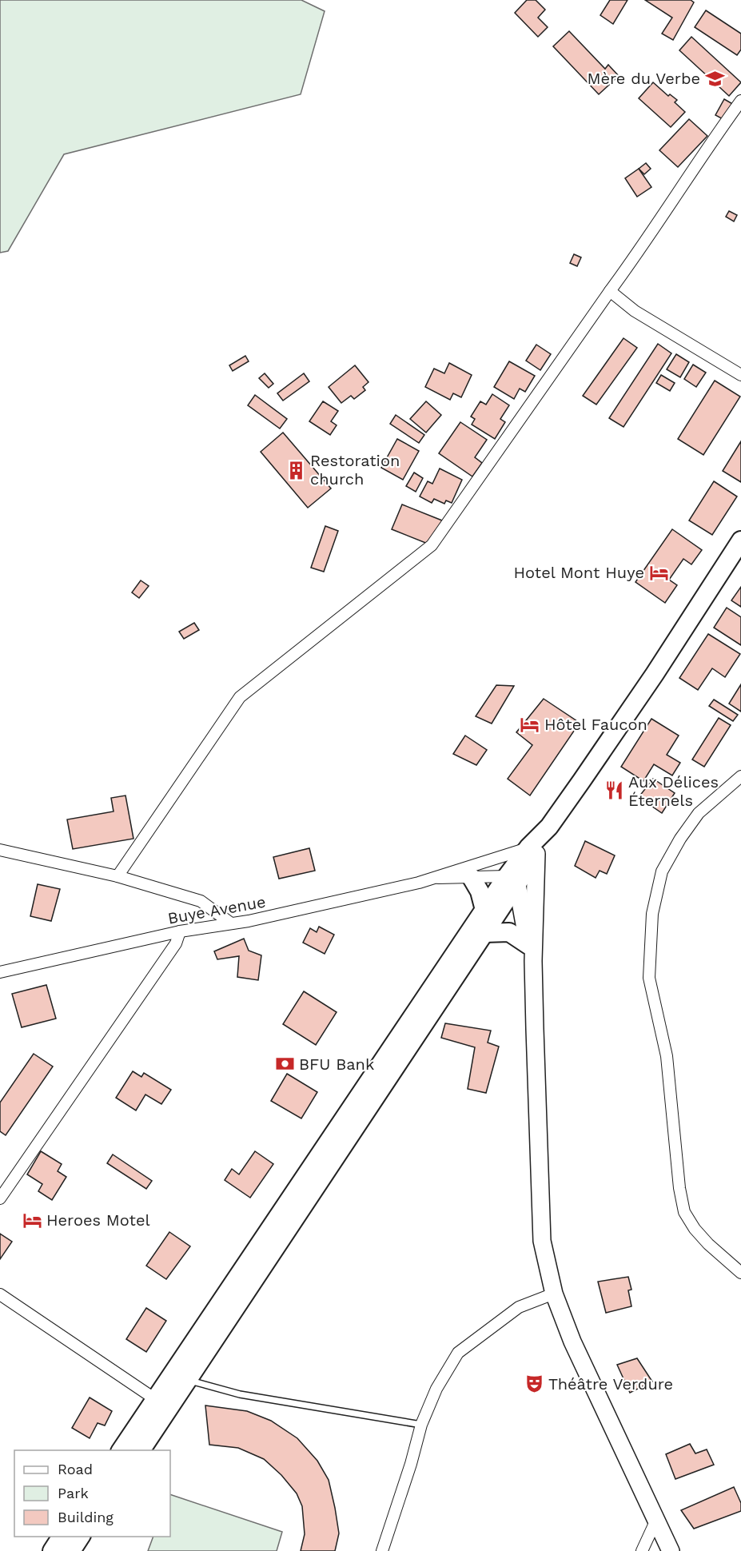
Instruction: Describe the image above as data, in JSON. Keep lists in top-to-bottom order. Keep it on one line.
{"streets":{"street":["Buye Avenue"]},"places":{"school or university":["Mère du Verbe"],"building":["Restoration church"],"hotel":["Hotel Mont Huye","Hôtel Faucon","Heroes Motel"],"restaurant":["Aux Délices Éternels"],"bank":["BFU Bank"],"theatre":["Théâtre Verdure"]},"legend":["Road","Park","Building"]}
